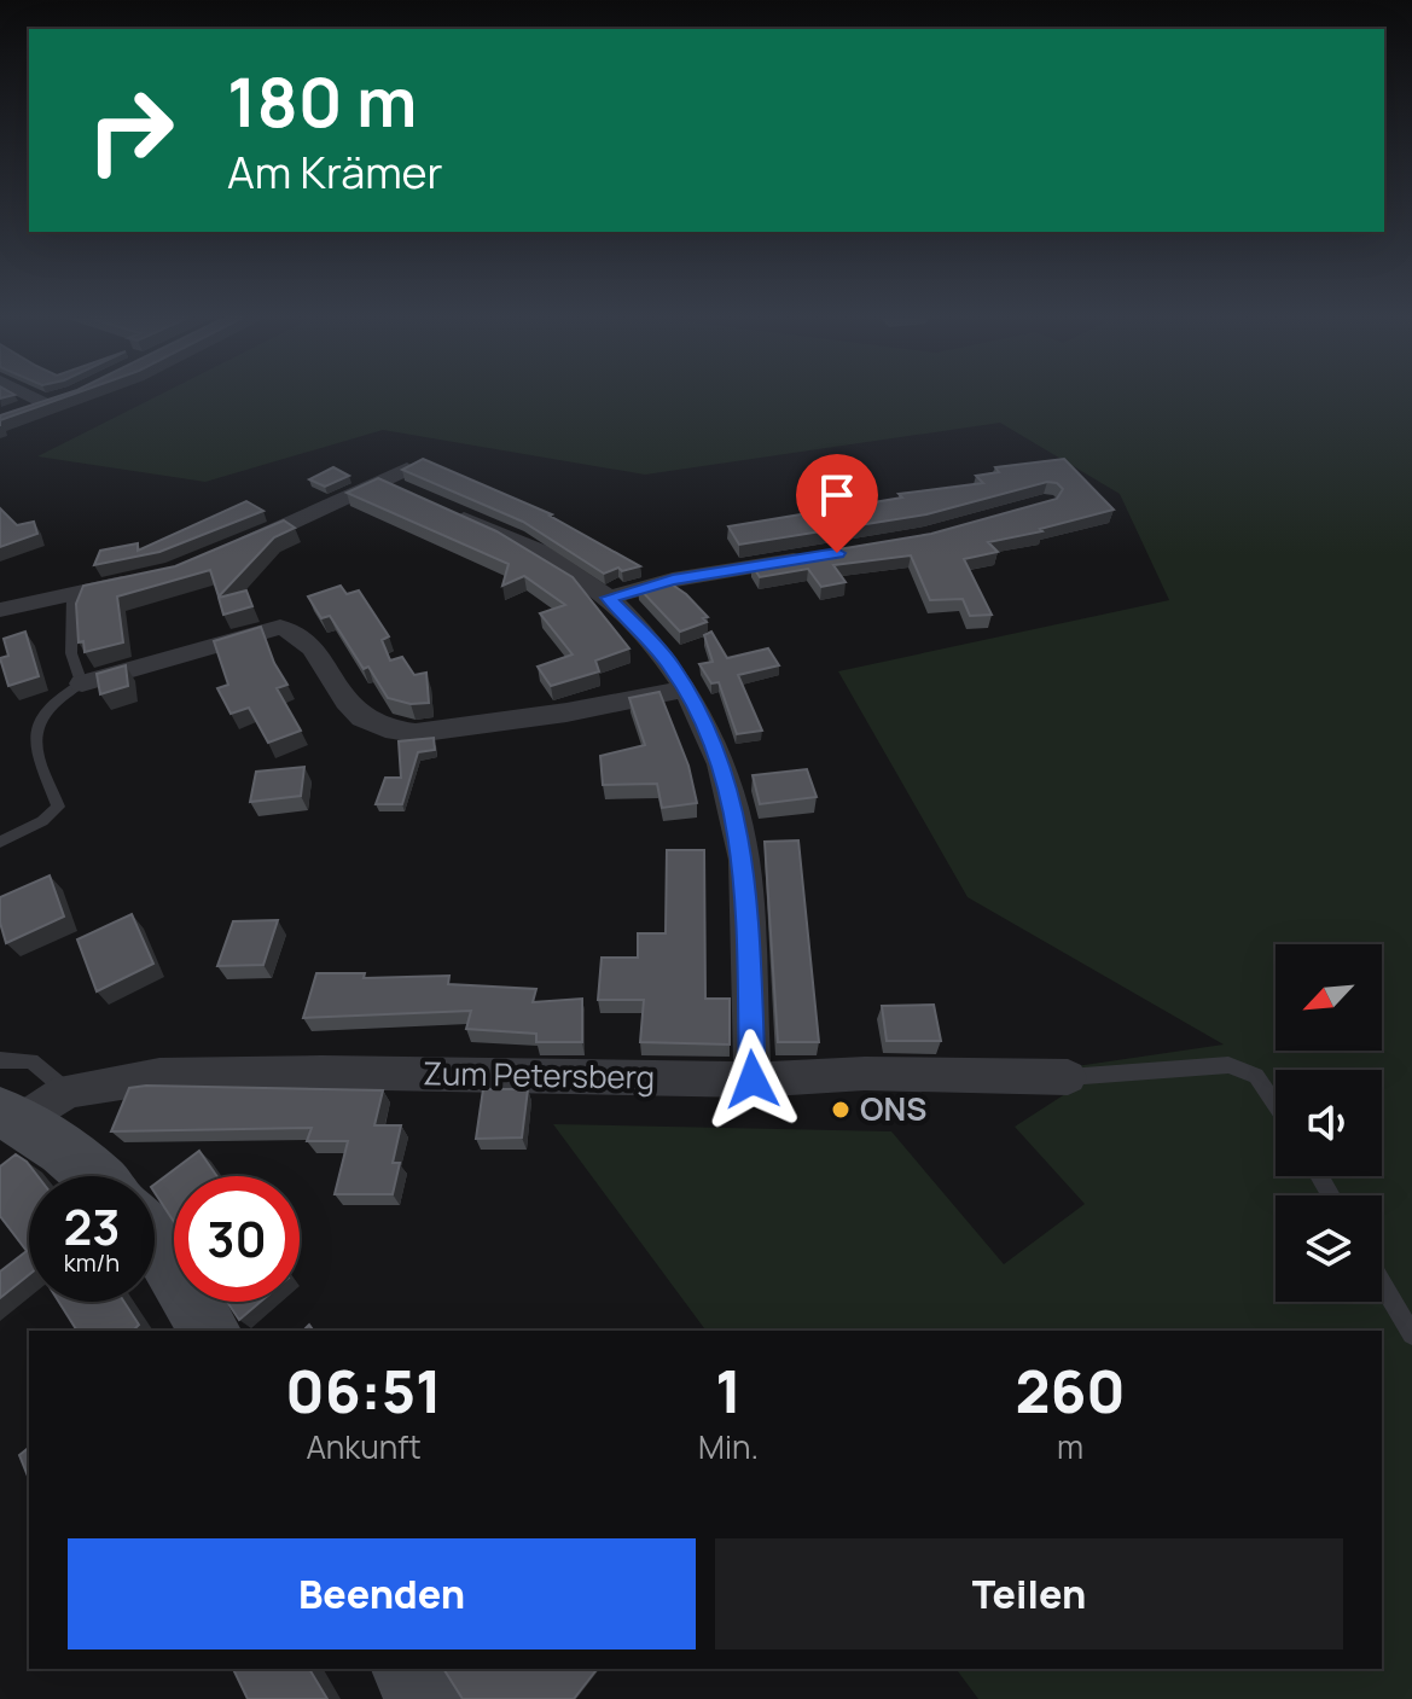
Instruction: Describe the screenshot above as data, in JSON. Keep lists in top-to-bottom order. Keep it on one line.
{"streets":{"street":["Zum Petersberg"]},"places":["ONS"],"north":"bottom left","page":{"turn":["180 m","Am Krämer"],"speed":"23 km/h","limit":"30","eta":["06:51","Ankunft","1","Min.","260","m"],"buttons":["Beenden","Teilen"]}}
